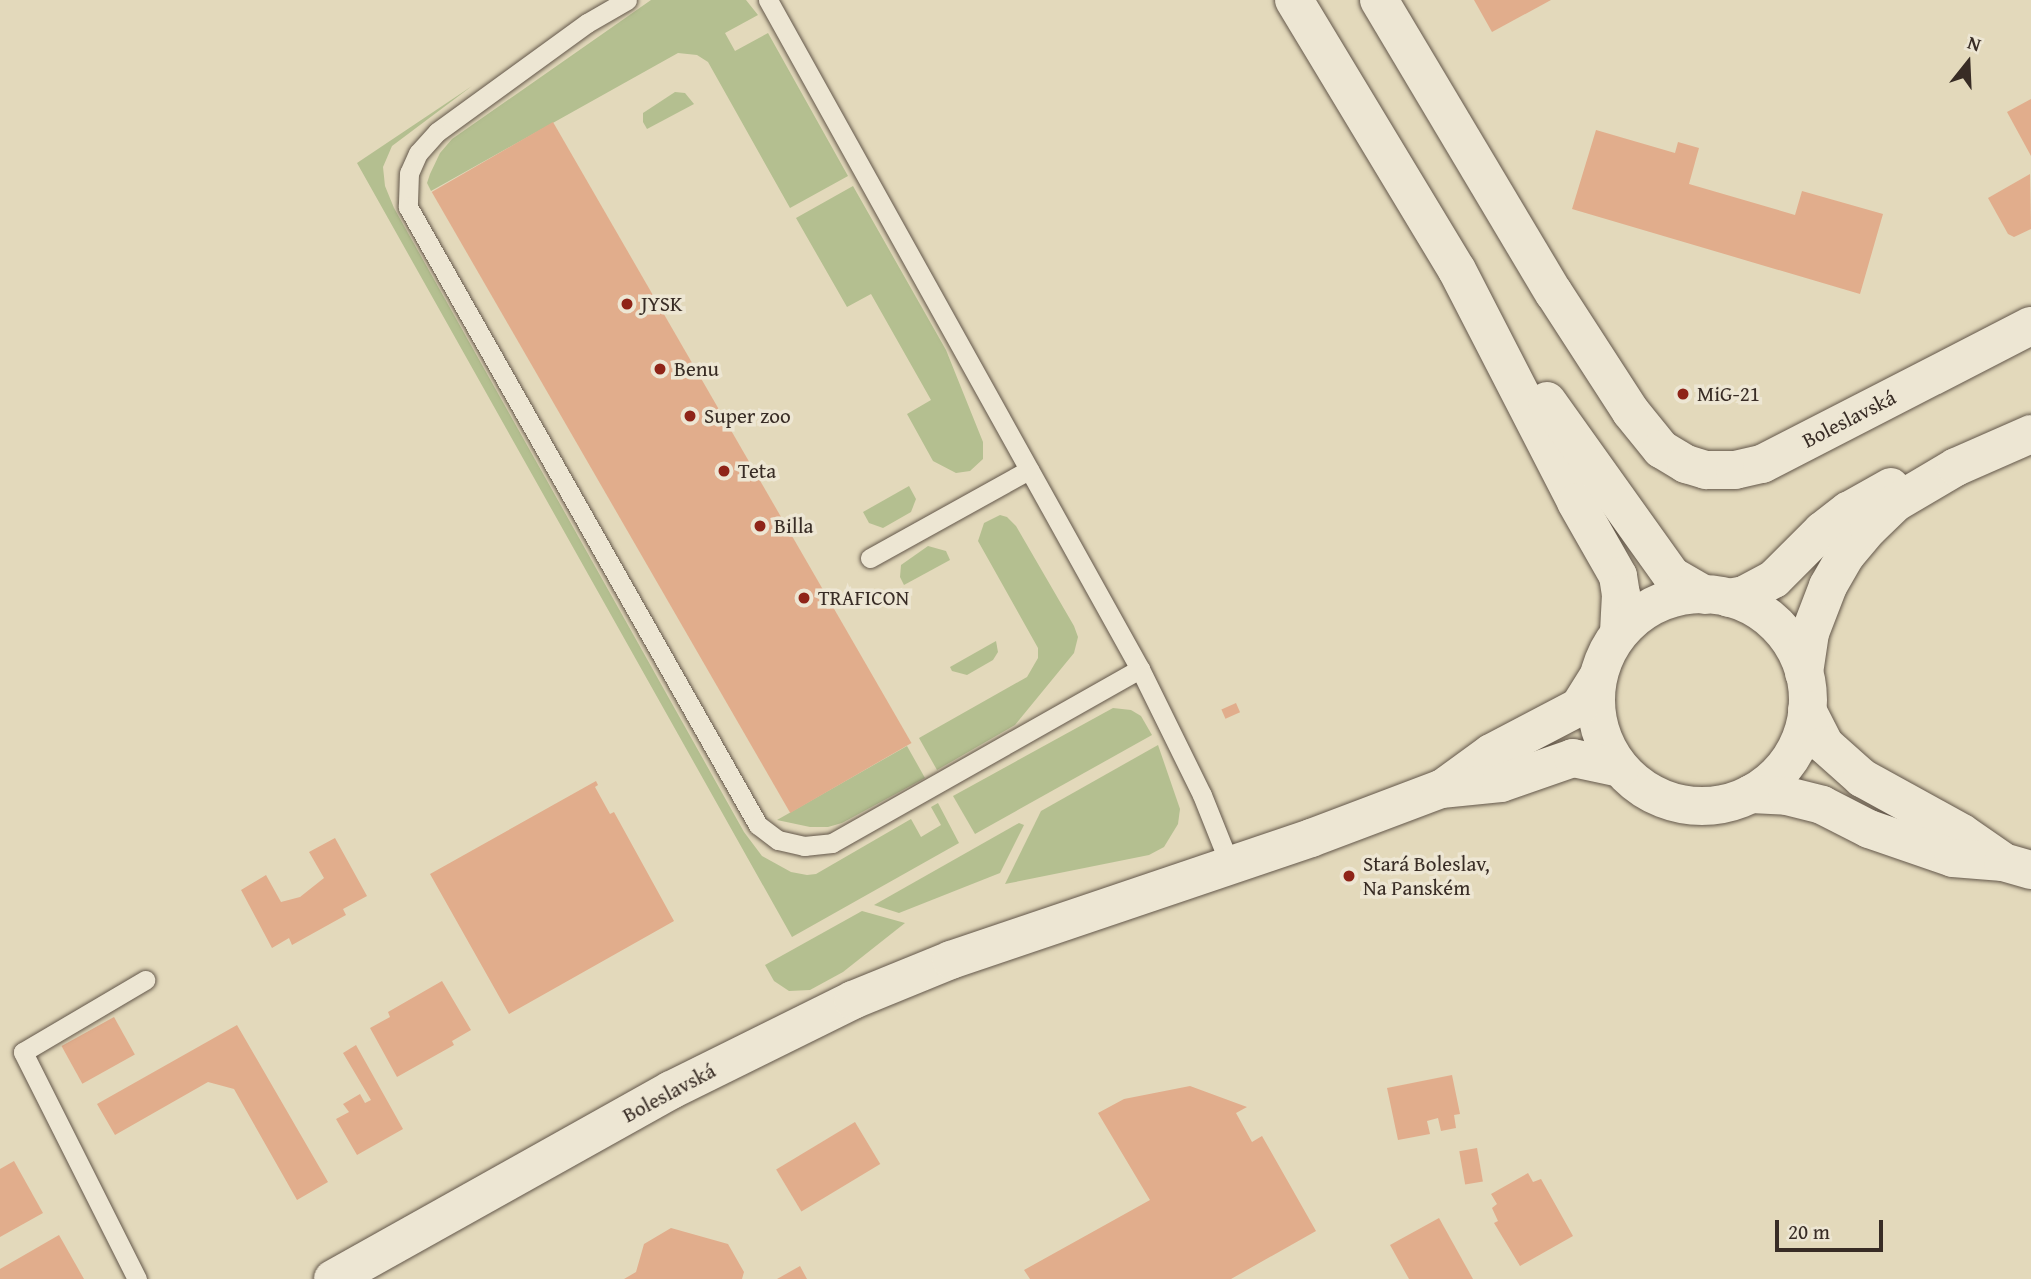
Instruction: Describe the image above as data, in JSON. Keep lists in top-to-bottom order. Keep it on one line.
{"streets":{"main road":["Boleslavská"]},"places":["JYSK","Benu","MiG-21","Super zoo","Teta","Billa","TRAFICON","Stará Boleslav, Na Panském"],"scale_bar":"20 m","north":"top"}
